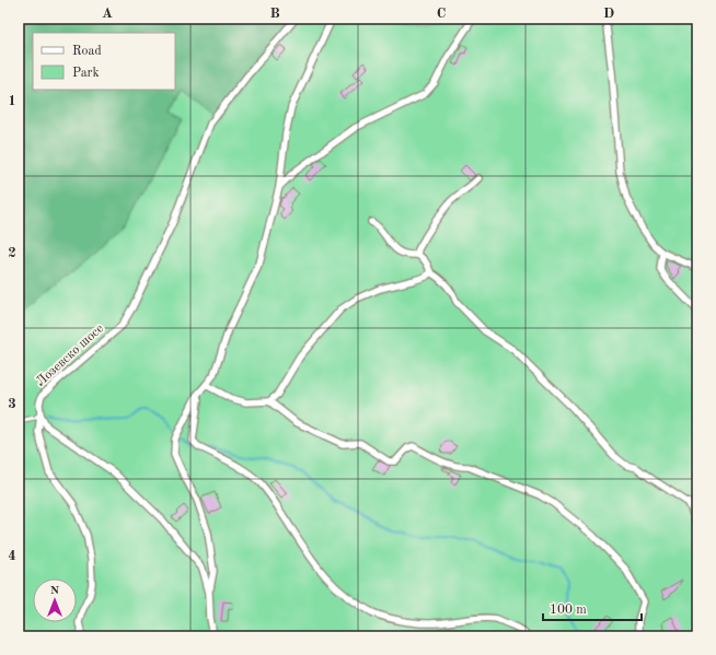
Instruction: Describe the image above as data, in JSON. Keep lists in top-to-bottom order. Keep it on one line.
{"streets":{"street":["Лозевско шосе"]},"legend":["Road","Park"],"scale_bar":"100 m","north":"top","grid":{"columns":["A","B","C","D"],"rows":["1","2","3","4"]}}
